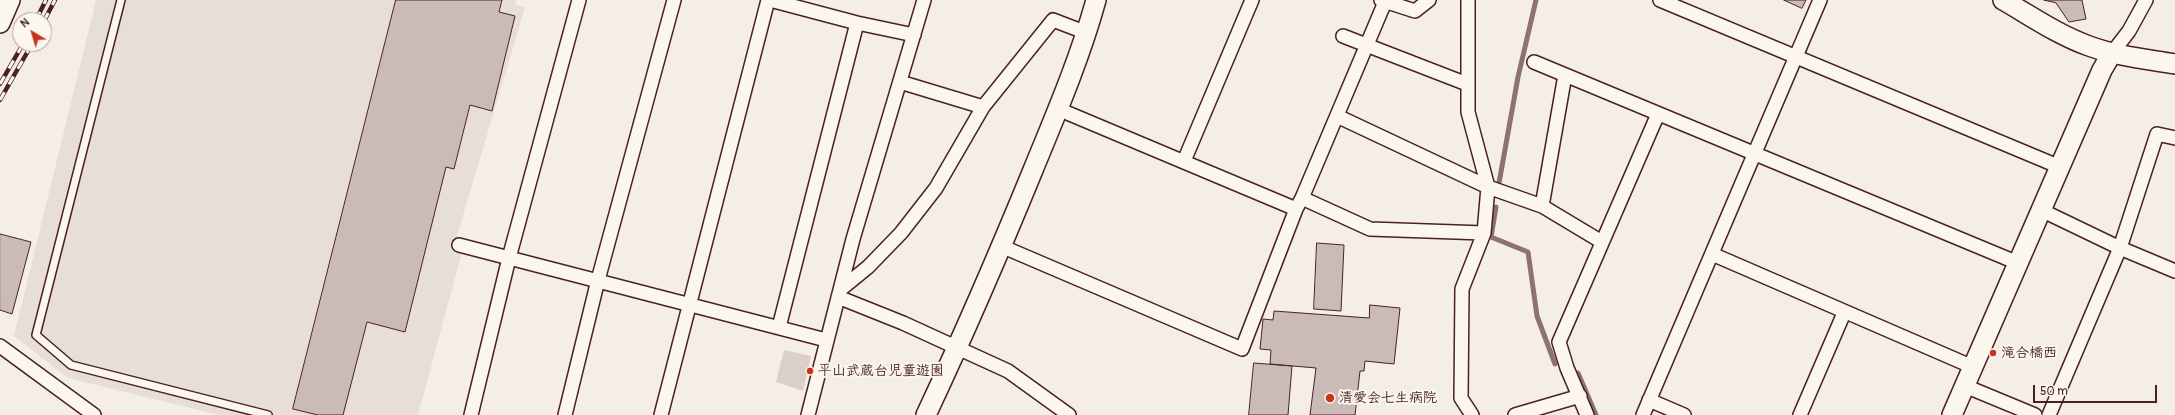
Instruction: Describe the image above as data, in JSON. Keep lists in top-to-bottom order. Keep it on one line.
{"places":["滝合橋西","平山武蔵台児童遊園","清愛会七生病院"],"scale_bar":"50 m","north":"top left"}
